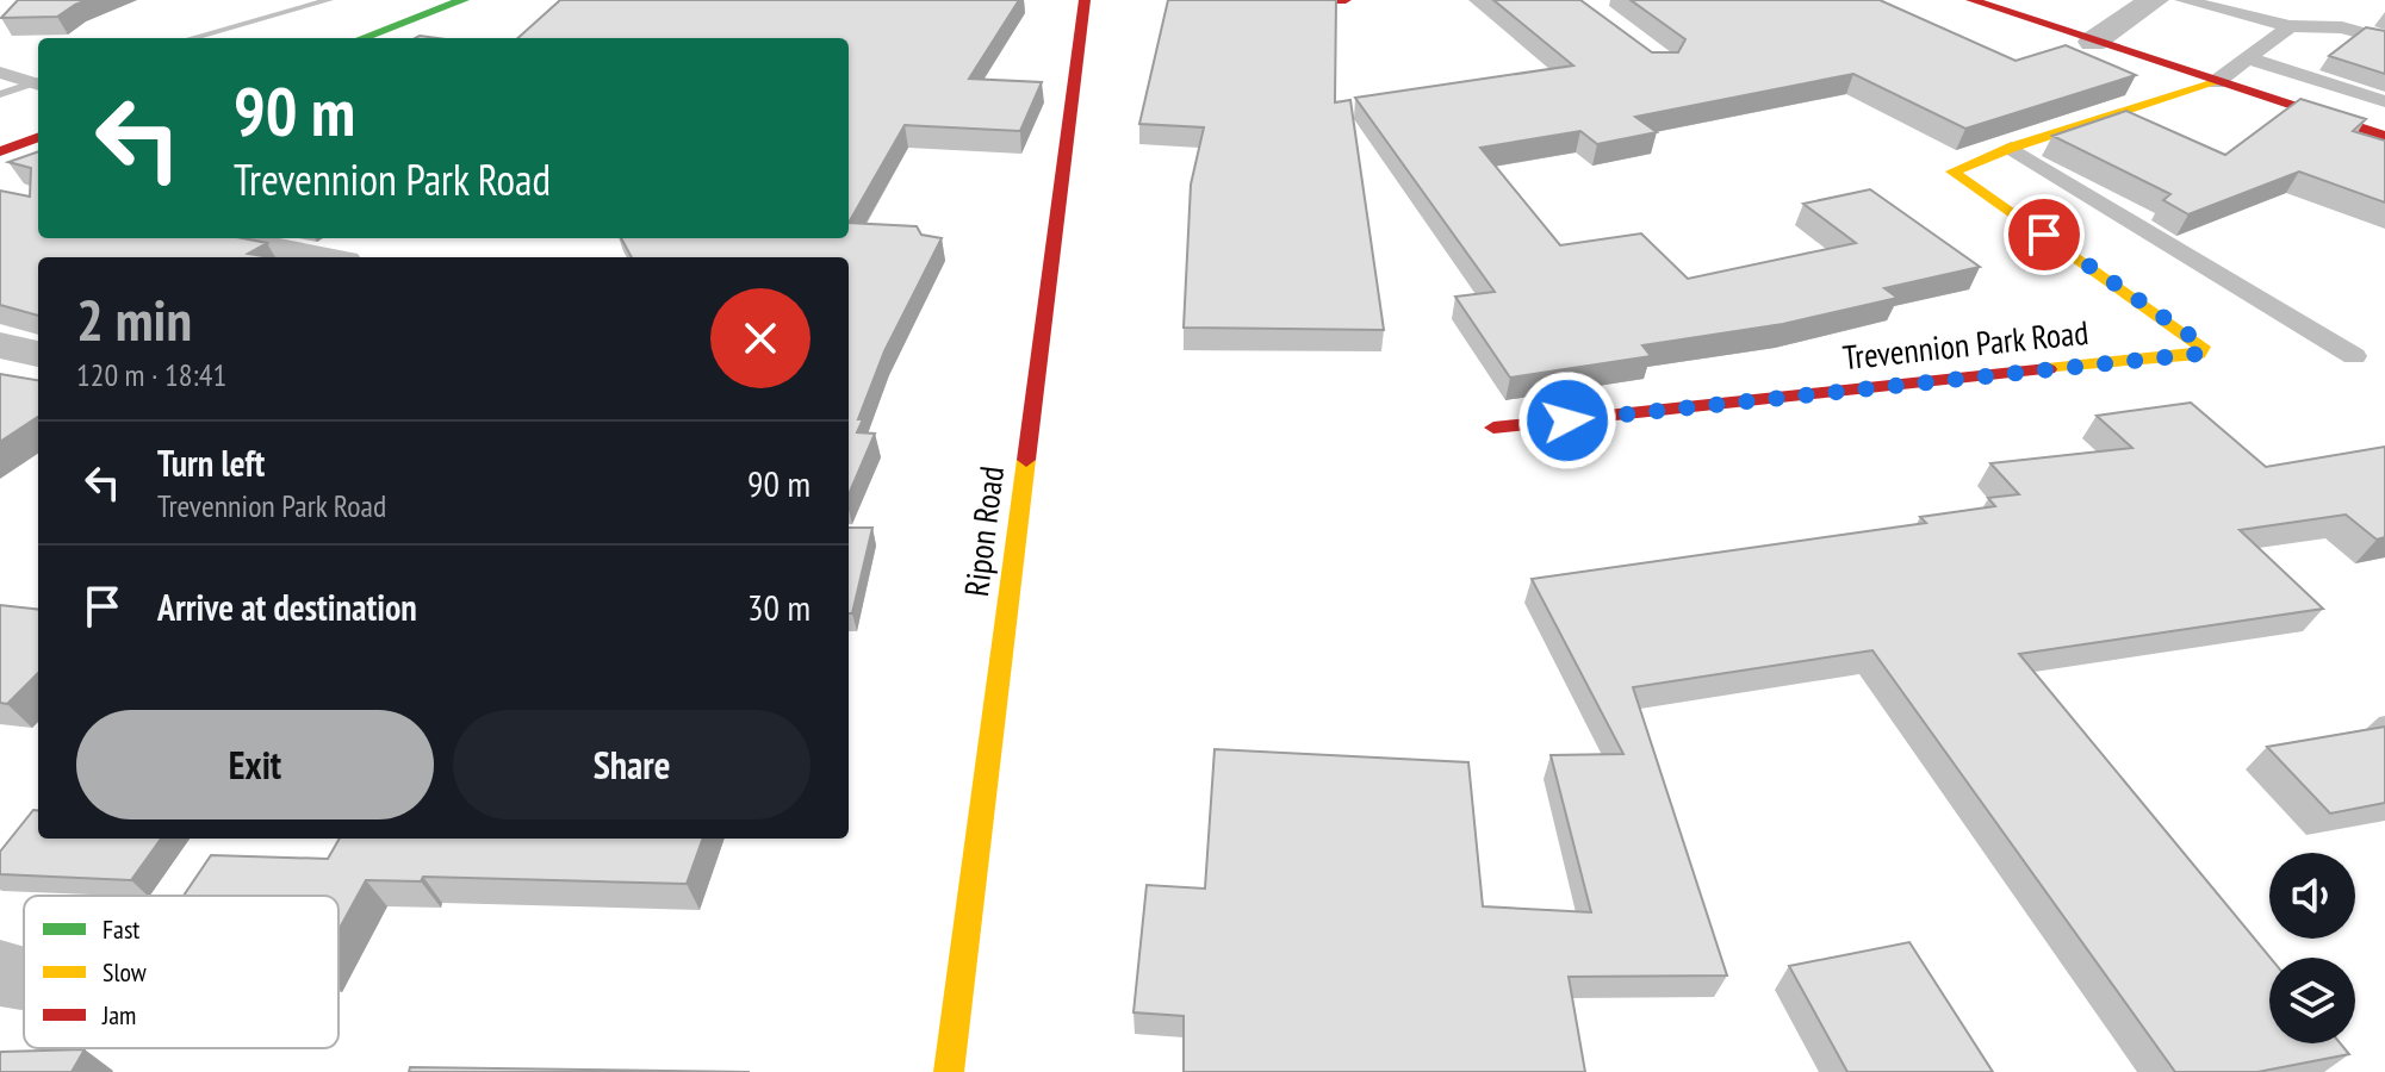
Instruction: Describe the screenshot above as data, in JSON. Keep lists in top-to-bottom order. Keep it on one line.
{"streets":{"street":["Trevennion Park Road","Ripon Road"]},"legend":["Fast","Slow","Jam"],"page":{"turn":["90 m","Trevennion Park Road"],"heading":["2 min","120 m · 18:41"],"list":[{"name":"Turn left","note":"Trevennion Park Road","value":"90 m"},{"name":"Arrive at destination","value":"30 m"}],"buttons":["Exit","Share"]}}
